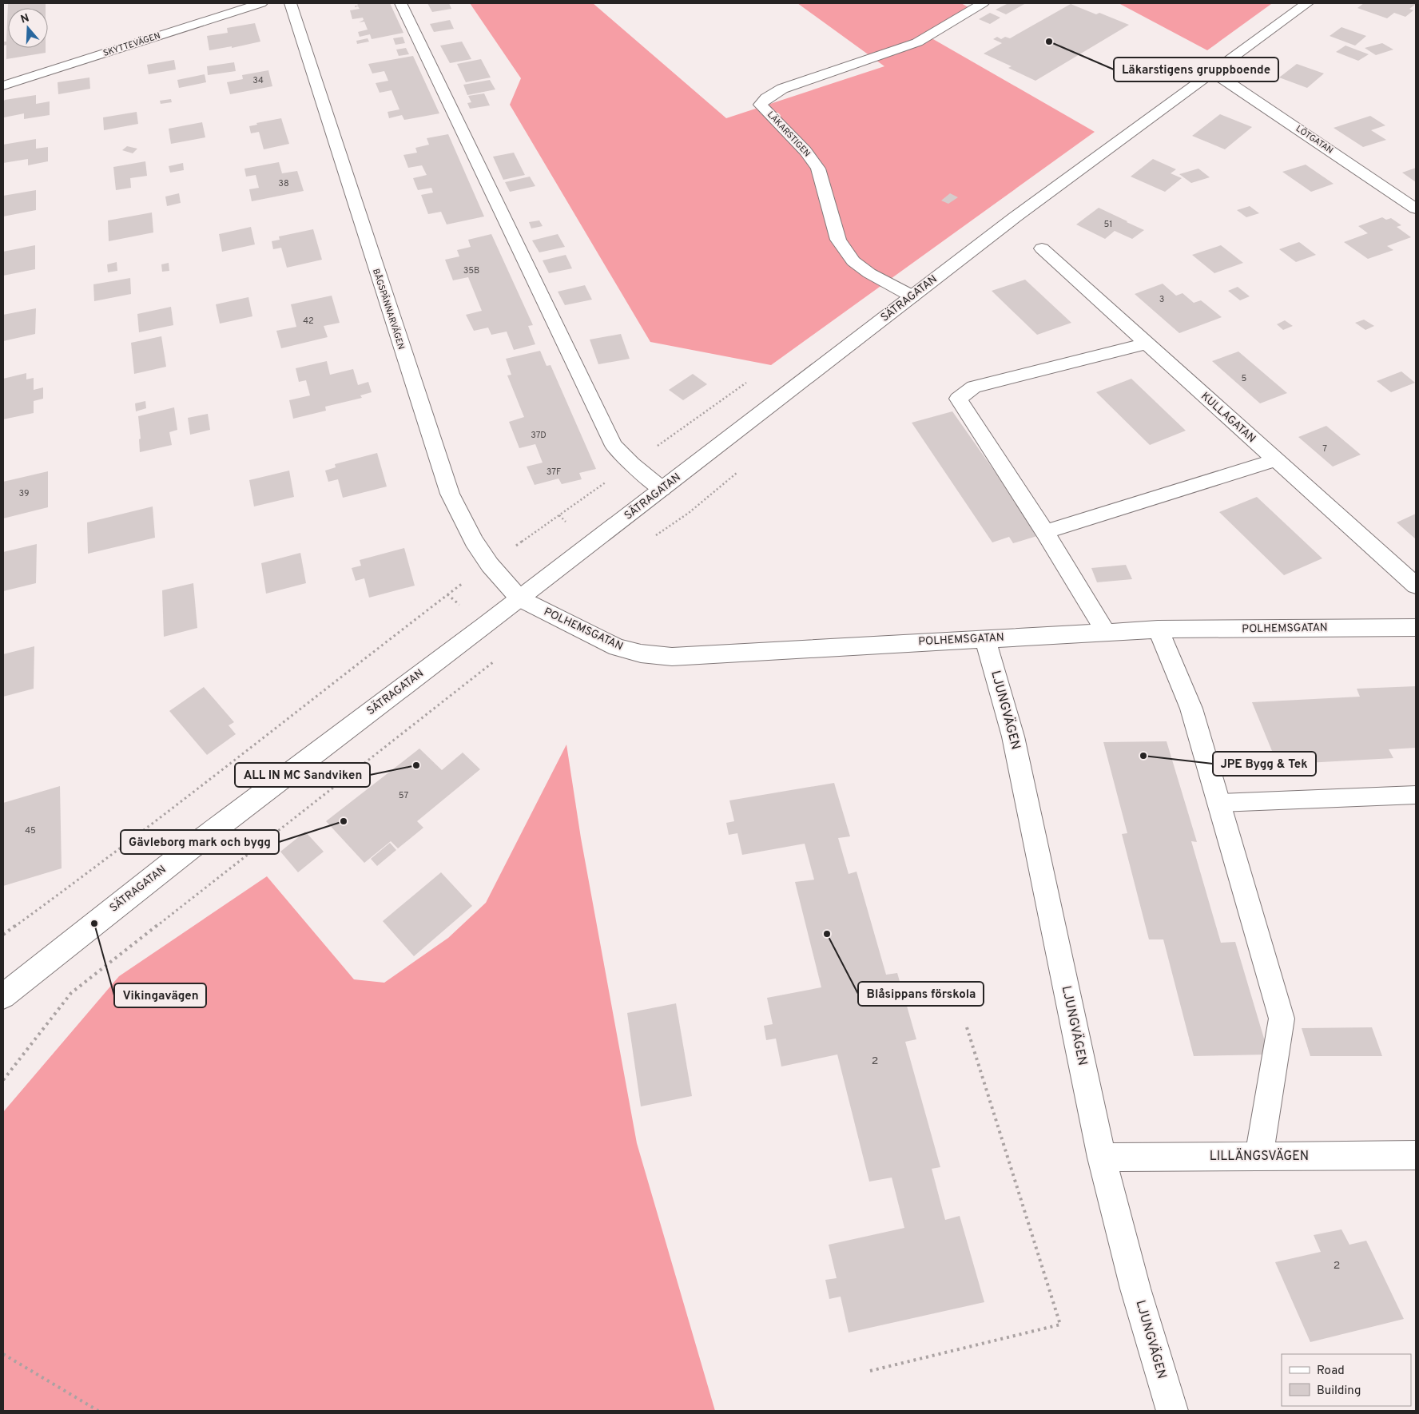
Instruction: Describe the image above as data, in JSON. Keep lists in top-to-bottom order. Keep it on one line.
{"streets":{"street":["SKYTTEVÄGEN","LÄKARSTIGEN","LÖTGATAN","SÄTRAGATAN","BÅGSPÄNNARVÄGEN","KULLAGATAN","POLHEMSGATAN","LJUNGVÄGEN","LILLÄNGSVÄGEN"]},"crossings":[["LÄKARSTIGEN","SÄTRAGATAN"],["LÖTGATAN","SÄTRAGATAN"],["SÄTRAGATAN","BÅGSPÄNNARVÄGEN"],["SÄTRAGATAN","POLHEMSGATAN"],["BÅGSPÄNNARVÄGEN","POLHEMSGATAN"],["POLHEMSGATAN","LJUNGVÄGEN"],["LJUNGVÄGEN","LILLÄNGSVÄGEN"]],"places":["Läkarstigens gruppboende","JPE Bygg & Tek","ALL IN MC Sandviken","Gävleborg mark och bygg","Vikingavägen","Blåsippans förskola"],"house_numbers":["34","38","51","35B","3","42","5","37D","7","37F","39","57","45","2","2"],"legend":["Road","Building"],"north":"top"}
